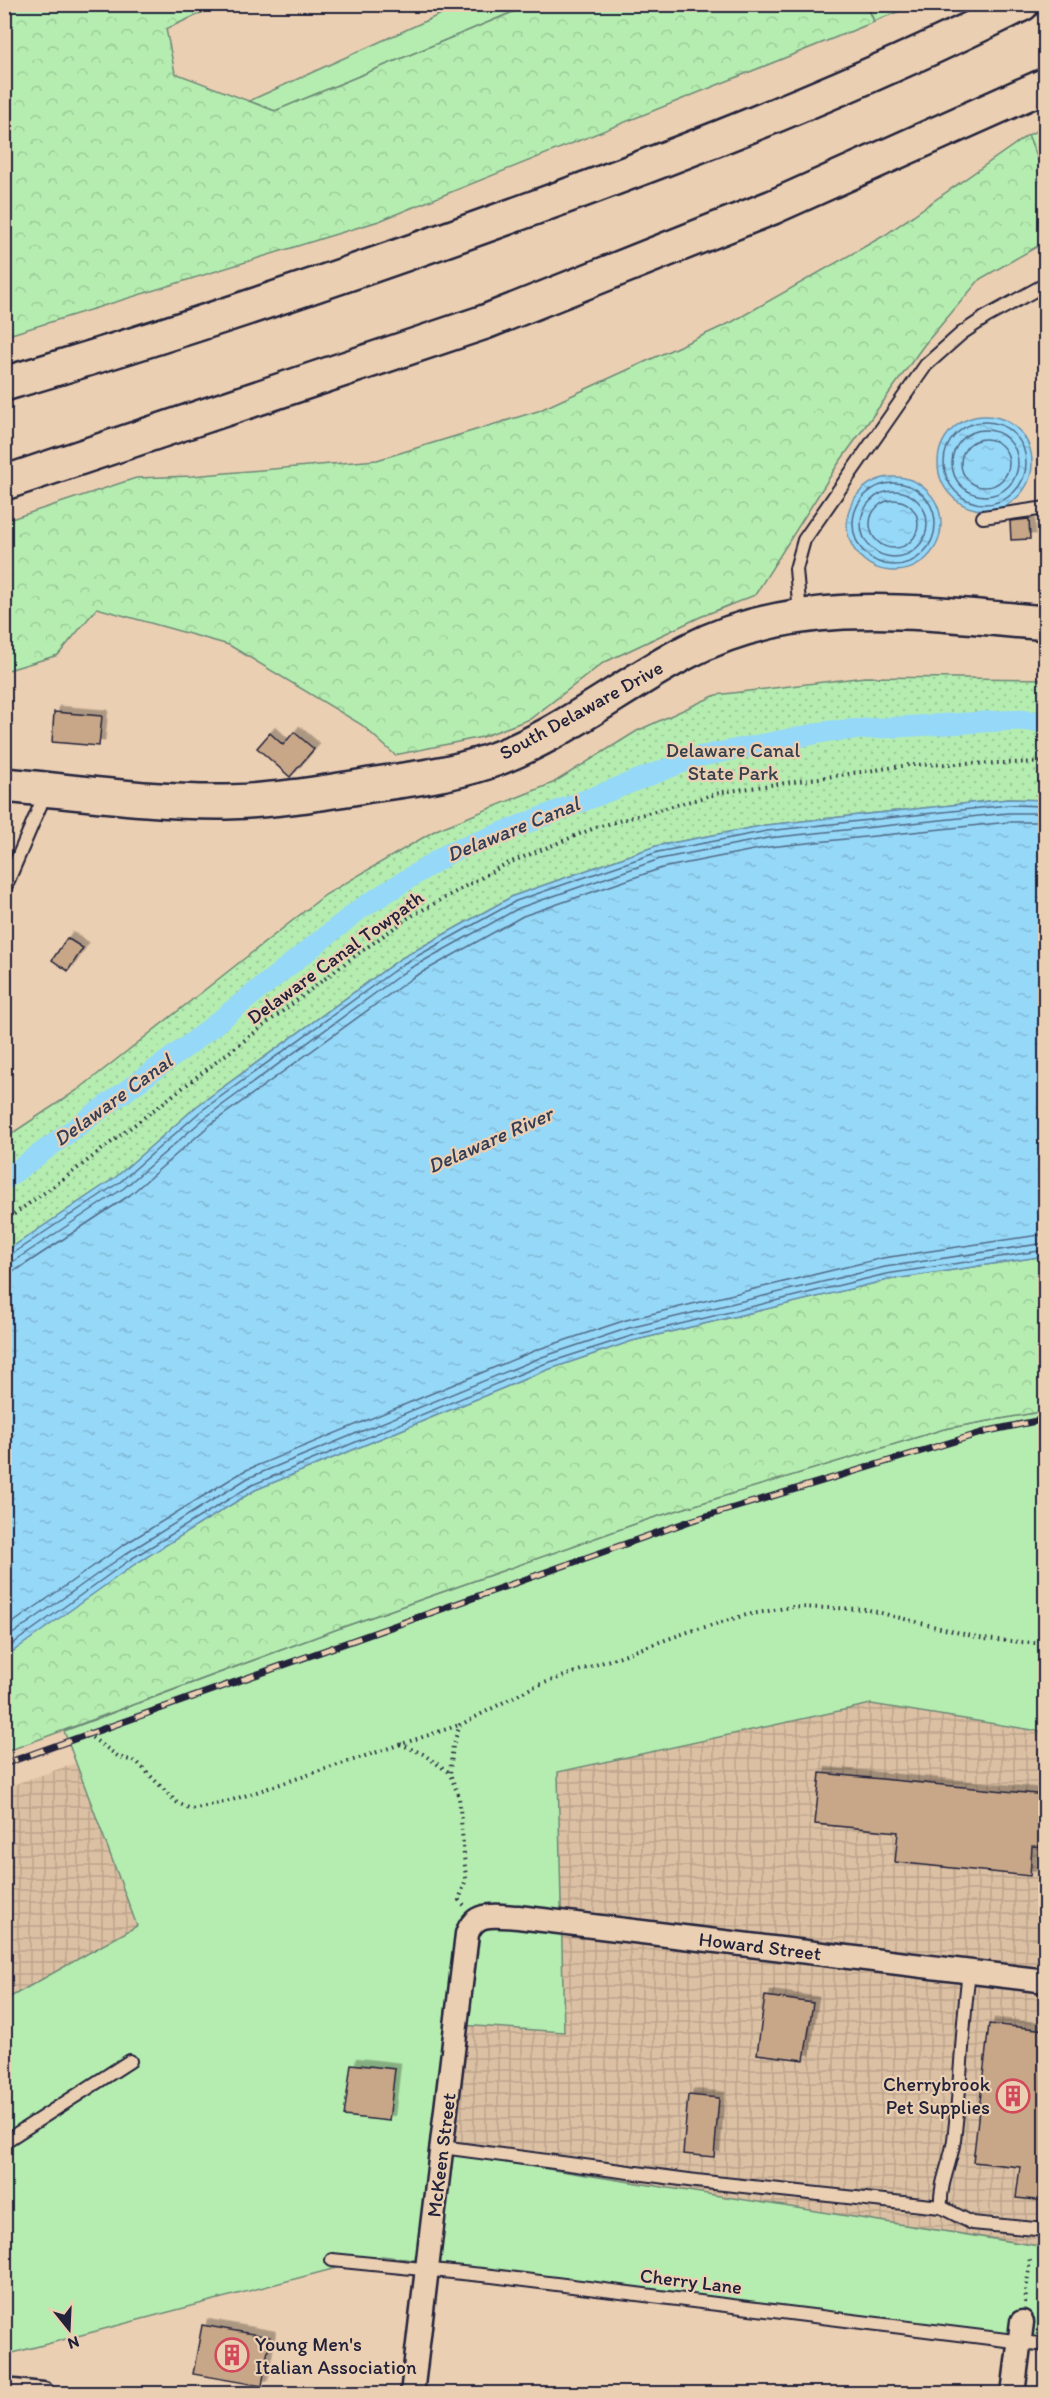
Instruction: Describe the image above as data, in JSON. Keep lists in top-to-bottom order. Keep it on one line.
{"streets":{"highway":["South Delaware Drive"],"street":["Howard Street","McKeen Street"],"lane":["Cherry Lane"],"path":["Delaware Canal Towpath"]},"crossings":[["Howard Street","McKeen Street"],["McKeen Street","Cherry Lane"]],"water":["Delaware Canal","Delaware River"],"parks":["Delaware Canal State Park"],"places":{"building":["Cherrybrook Pet Supplies","Young Men's Italian Association"]},"north":"bottom"}
